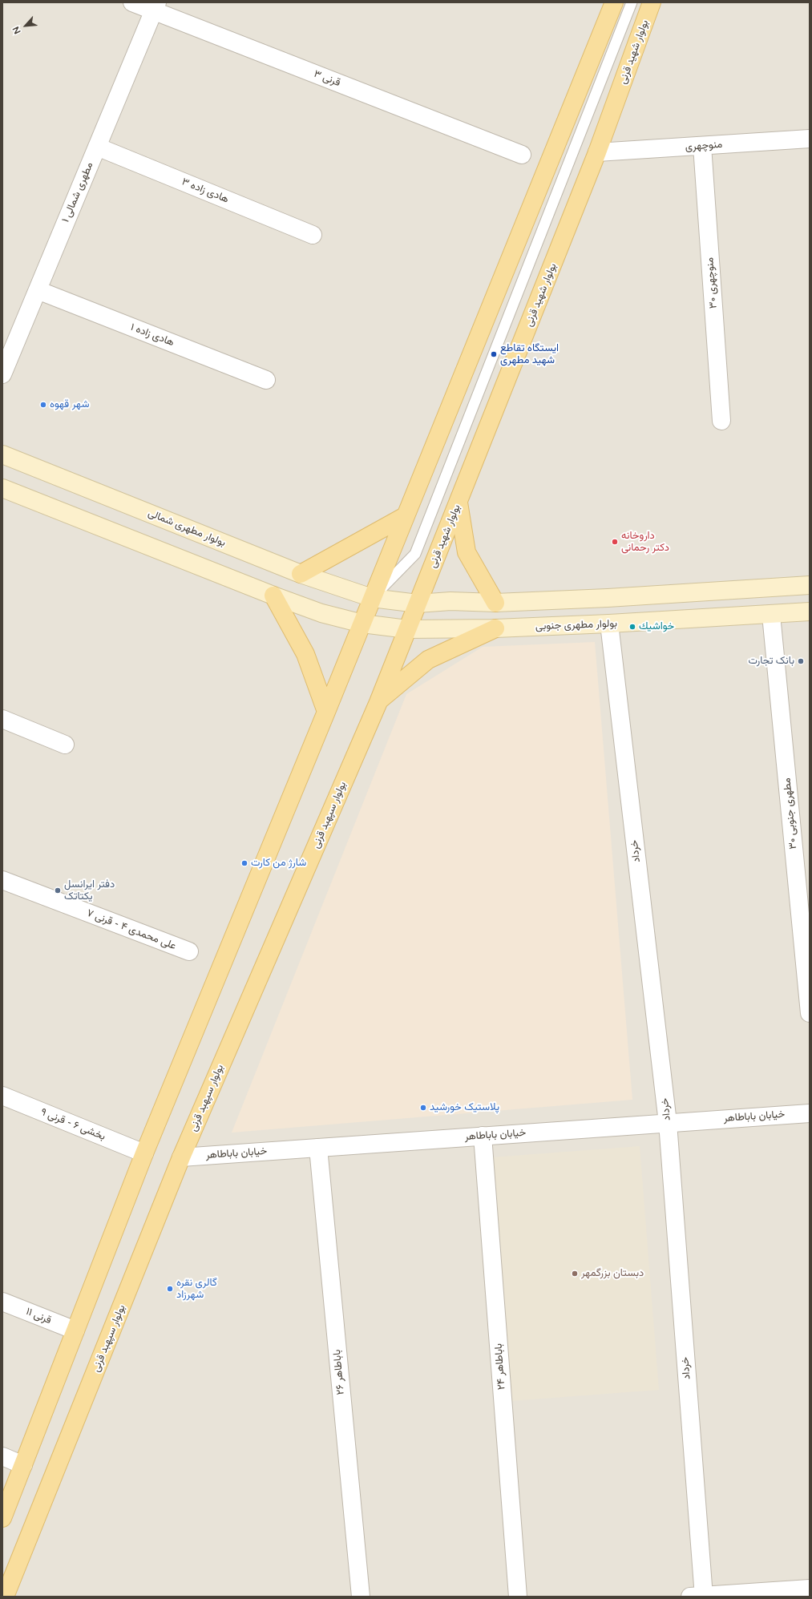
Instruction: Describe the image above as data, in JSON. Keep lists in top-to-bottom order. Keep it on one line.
{"streets":{"main road":["بولوار شهید قرنی","بولوار مطهری شمالی","بولوار مطهری جنوبی","بولوار سپهبد قرنی"],"street":["قرنی ۳","منوچهری","هادی زاده ۳","مطهری شمالی ۱","منوچهری ۳۰","هادی زاده ۱","مطهری جنوبی ۳۰","خرداد","علی محمدی ۴ - قرنی ۷","خیابان باباطاهر","بخشی ۶ - قرنی ۹","قرنی ۱۱","باباطاهر ۲۴","باباطاهر ۲۶"]},"crossings":[["بولوار شهید قرنی","منوچهری"],["بولوار شهید قرنی","بولوار سپهبد قرنی"],["قرنی ۳","مطهری شمالی ۱"],["منوچهری","منوچهری ۳۰"],["هادی زاده ۳","مطهری شمالی ۱"],["مطهری شمالی ۱","هادی زاده ۱"],["بولوار مطهری جنوبی","مطهری جنوبی ۳۰"],["بولوار مطهری جنوبی","بولوار سپهبد قرنی"],["بولوار مطهری جنوبی","خرداد"],["بولوار سپهبد قرنی","خیابان باباطاهر"],["خرداد","خیابان باباطاهر"],["خیابان باباطاهر","باباطاهر ۲۴"],["خیابان باباطاهر","باباطاهر ۲۶"]],"places":["ایستگاه تقاطع شهید مطهری","شهر قهوه","داروخانه دکتر رحمانی","خواشيك","بانک تجارت","شارژ من کارت","دفتر ایرانسل یکتاتک","پلاستیک خورشید","دبستان بزرگمهر","گالری نقره شهرزاد"],"north":"bottom left"}
